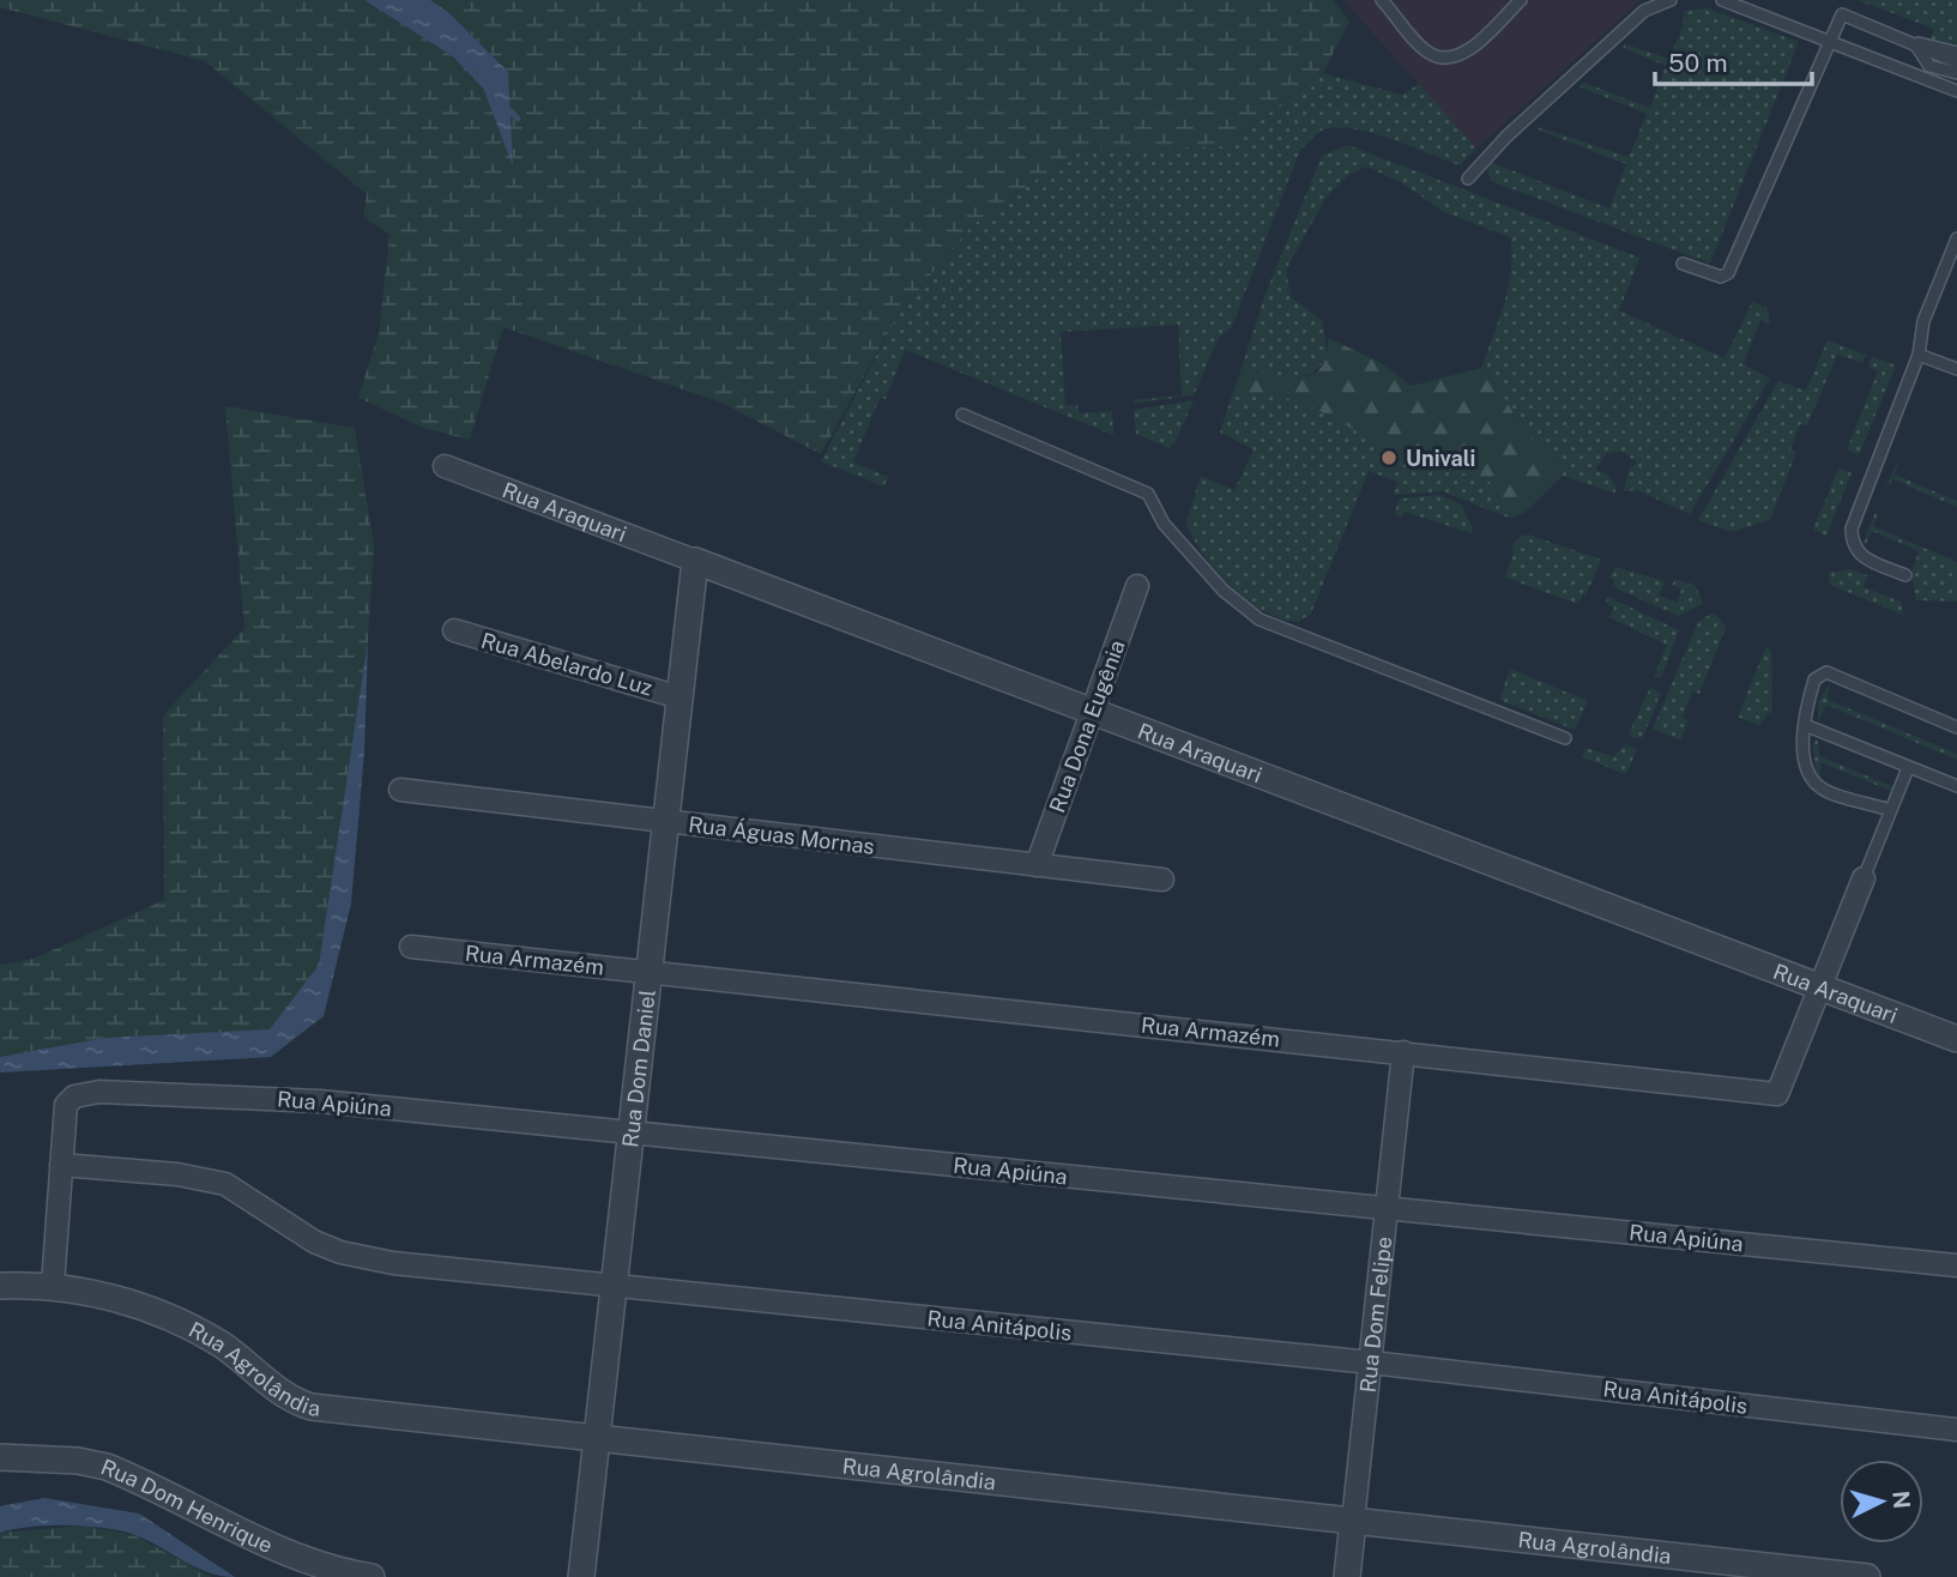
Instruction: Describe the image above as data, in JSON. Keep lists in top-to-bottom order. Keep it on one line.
{"streets":{"street":["Rua Araquari","Rua Abelardo Luz","Rua Dona Eugênia","Rua Águas Mornas","Rua Armazém","Rua Dom Daniel","Rua Apiúna","Rua Dom Felipe","Rua Anitápolis","Rua Agrolândia","Rua Dom Henrique"]},"crossings":[["Rua Araquari","Rua Dona Eugênia"],["Rua Araquari","Rua Armazém"],["Rua Araquari","Rua Dom Daniel"],["Rua Abelardo Luz","Rua Dom Daniel"],["Rua Dona Eugênia","Rua Águas Mornas"],["Rua Águas Mornas","Rua Dom Daniel"],["Rua Armazém","Rua Dom Daniel"],["Rua Armazém","Rua Dom Felipe"],["Rua Dom Daniel","Rua Apiúna"],["Rua Dom Daniel","Rua Anitápolis"],["Rua Dom Daniel","Rua Agrolândia"],["Rua Apiúna","Rua Dom Felipe"],["Rua Apiúna","Rua Anitápolis"],["Rua Dom Felipe","Rua Anitápolis"],["Rua Dom Felipe","Rua Agrolândia"]],"places":["Univali"],"scale_bar":"50 m","north":"right"}
